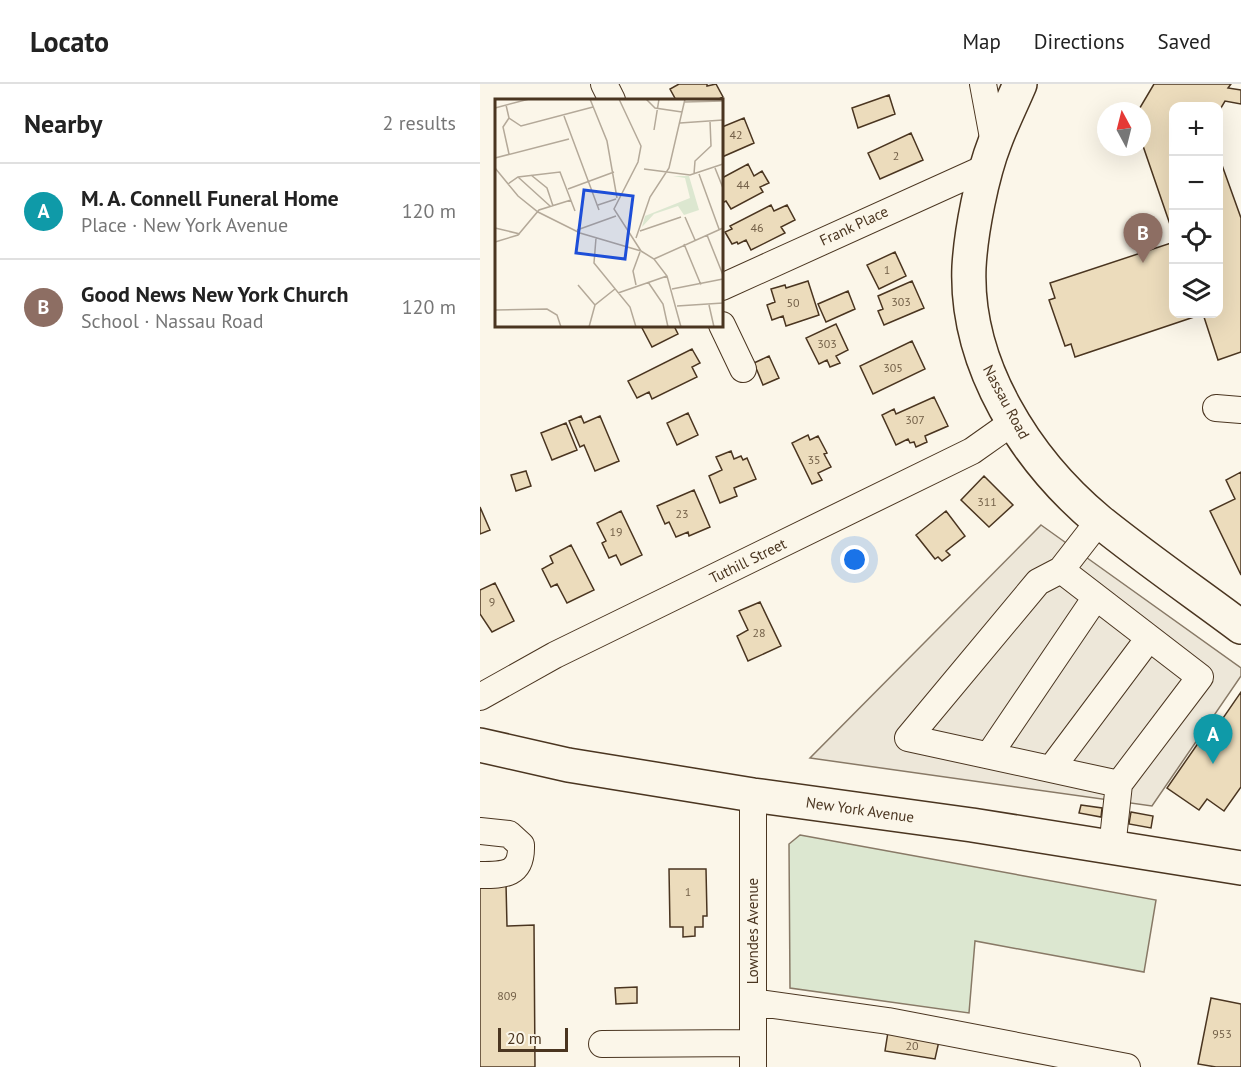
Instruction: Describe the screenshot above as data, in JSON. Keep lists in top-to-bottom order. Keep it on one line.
{"streets":{"main road":["Nassau Road","New York Avenue"],"street":["Frank Place","Tuthill Street","Lowndes Avenue"]},"crossings":[["Frank Place","Nassau Road"],["Nassau Road","Tuthill Street"],["New York Avenue","Lowndes Avenue"]],"house_numbers":["42","2","44","46","1","303","50","303","305","307","35","311","23","19","9","28","1","809","953","20"],"scale_bar":"20 m","north":"top","page":{"header":"Locato","nav":["Map","Directions","Saved"],"heading":["Nearby","2 results"],"map_buttons":["+","−"],"list":[{"mark":"A","name":"M. A. Connell Funeral Home","note":"Place · New York Avenue","value":"120 m"},{"mark":"B","name":"Good News New York Church","note":"School · Nassau Road","value":"120 m"}],"pins":["B","A"],"scale":"20 m"}}
